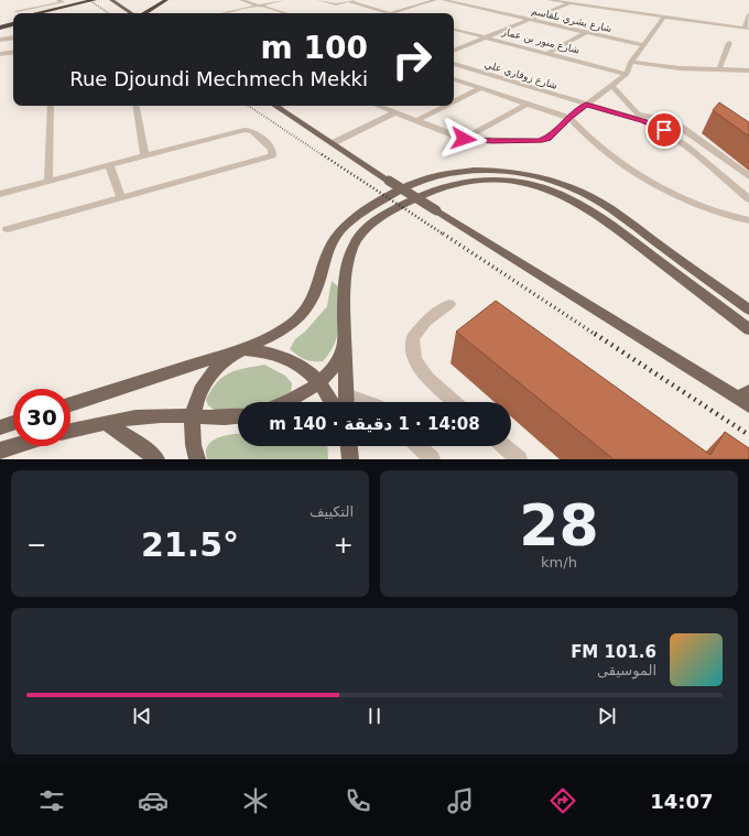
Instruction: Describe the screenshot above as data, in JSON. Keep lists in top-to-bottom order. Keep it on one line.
{"streets":{"street":["شارع بشري بلقاسم","شارع منور بن عمار","شارع زوقاري علي"]},"page":{"turn":["100 m","Rue Djoundi Mechmech Mekki"],"limit":"30","trip":"14:08 · 1 دقيقة · 140 m","tile":[["28","km/h"],"التكييف"],"heat":["−","21.5°","+"],"song":["101.6 FM","الموسيقى"],"tabs":"14:07"}}
